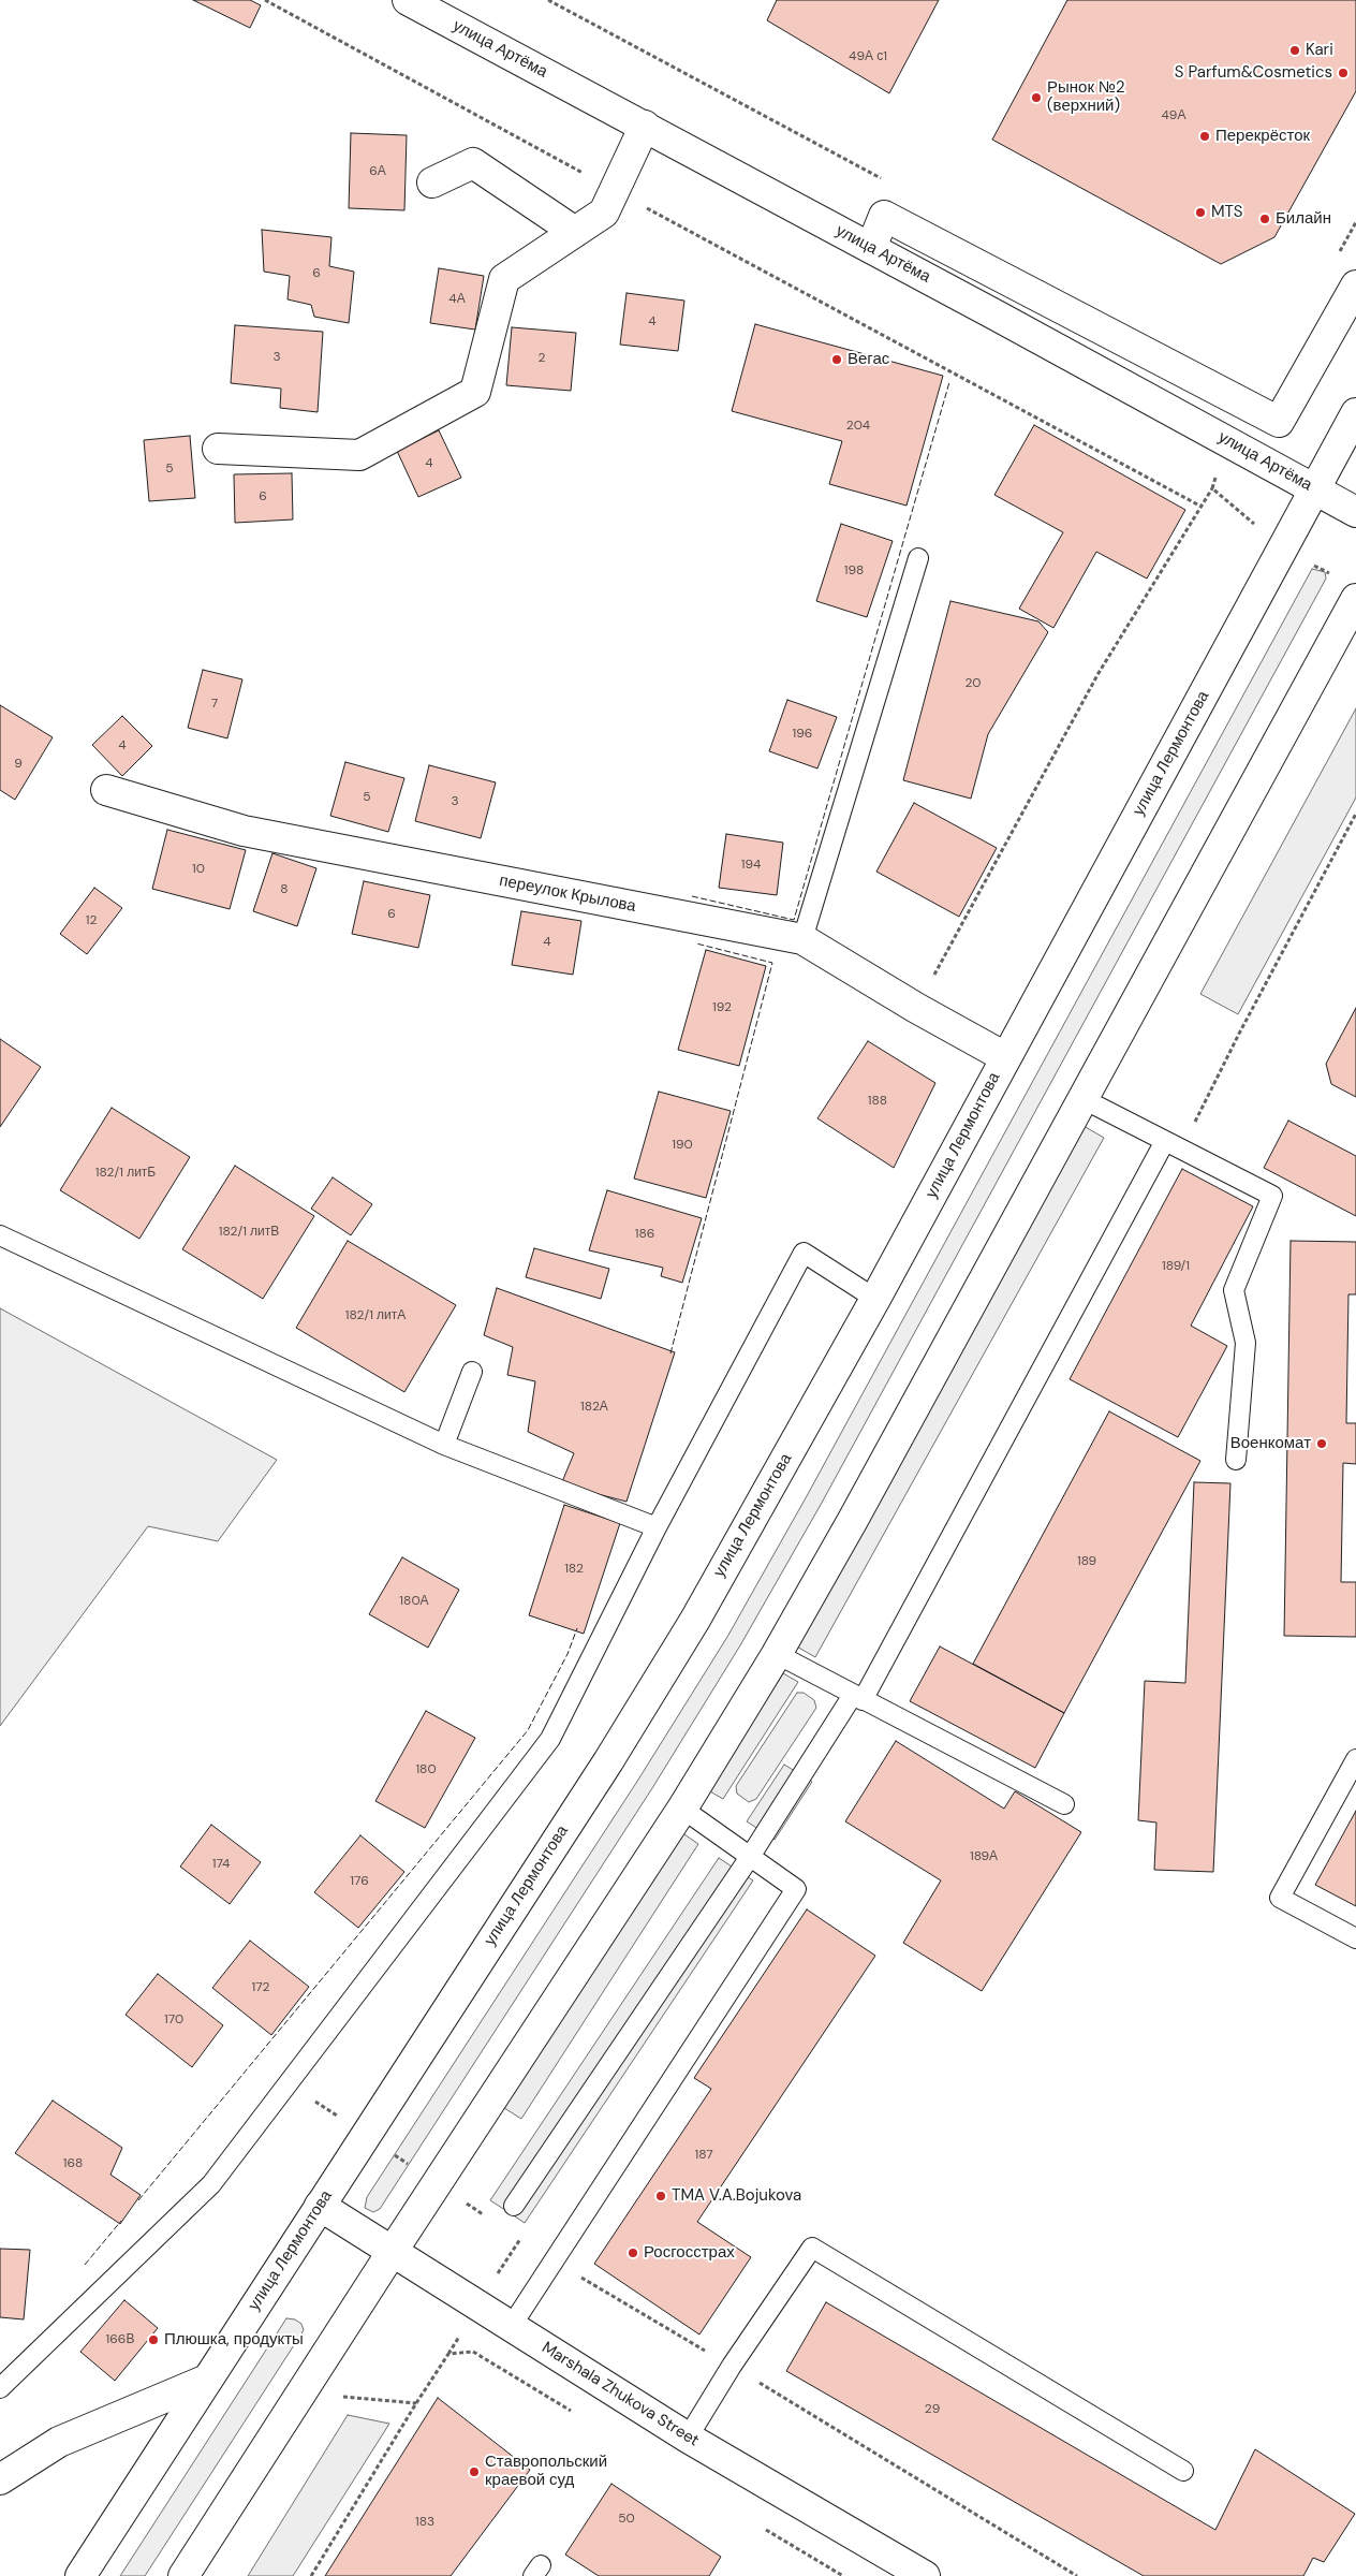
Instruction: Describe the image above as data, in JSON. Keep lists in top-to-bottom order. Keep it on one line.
{"streets":{"main road":["улица Артёма","улица Лермонтова","переулок Крылова","Marshala Zhukova Street"]},"crossings":[["улица Артёма","улица Лермонтова"],["улица Лермонтова","переулок Крылова"],["улица Лермонтова","Marshala Zhukova Street"]],"places":["Kari","S Parfum&Cosmetics","Рынок №2 (верхний)","Перекрёсток","MTS","Билайн","Вегас","Военкомат","TMA V.A.Bojukova","Росгосстрах","Плюшка, продукты","Ставропольский краевой суд"],"house_numbers":["49А с1","49А","6А","6","4А","4","3","2","204","4","5","6","198","20","7","196","4","9","5","3","194","10","8","6","12","4","192","188","190","182/1 литБ","182/1 литВ","186","189/1","182/1 литА","182А","189","182","180А","180","189А","174","176","172","170","187","168","166В","29","50","183"]}
